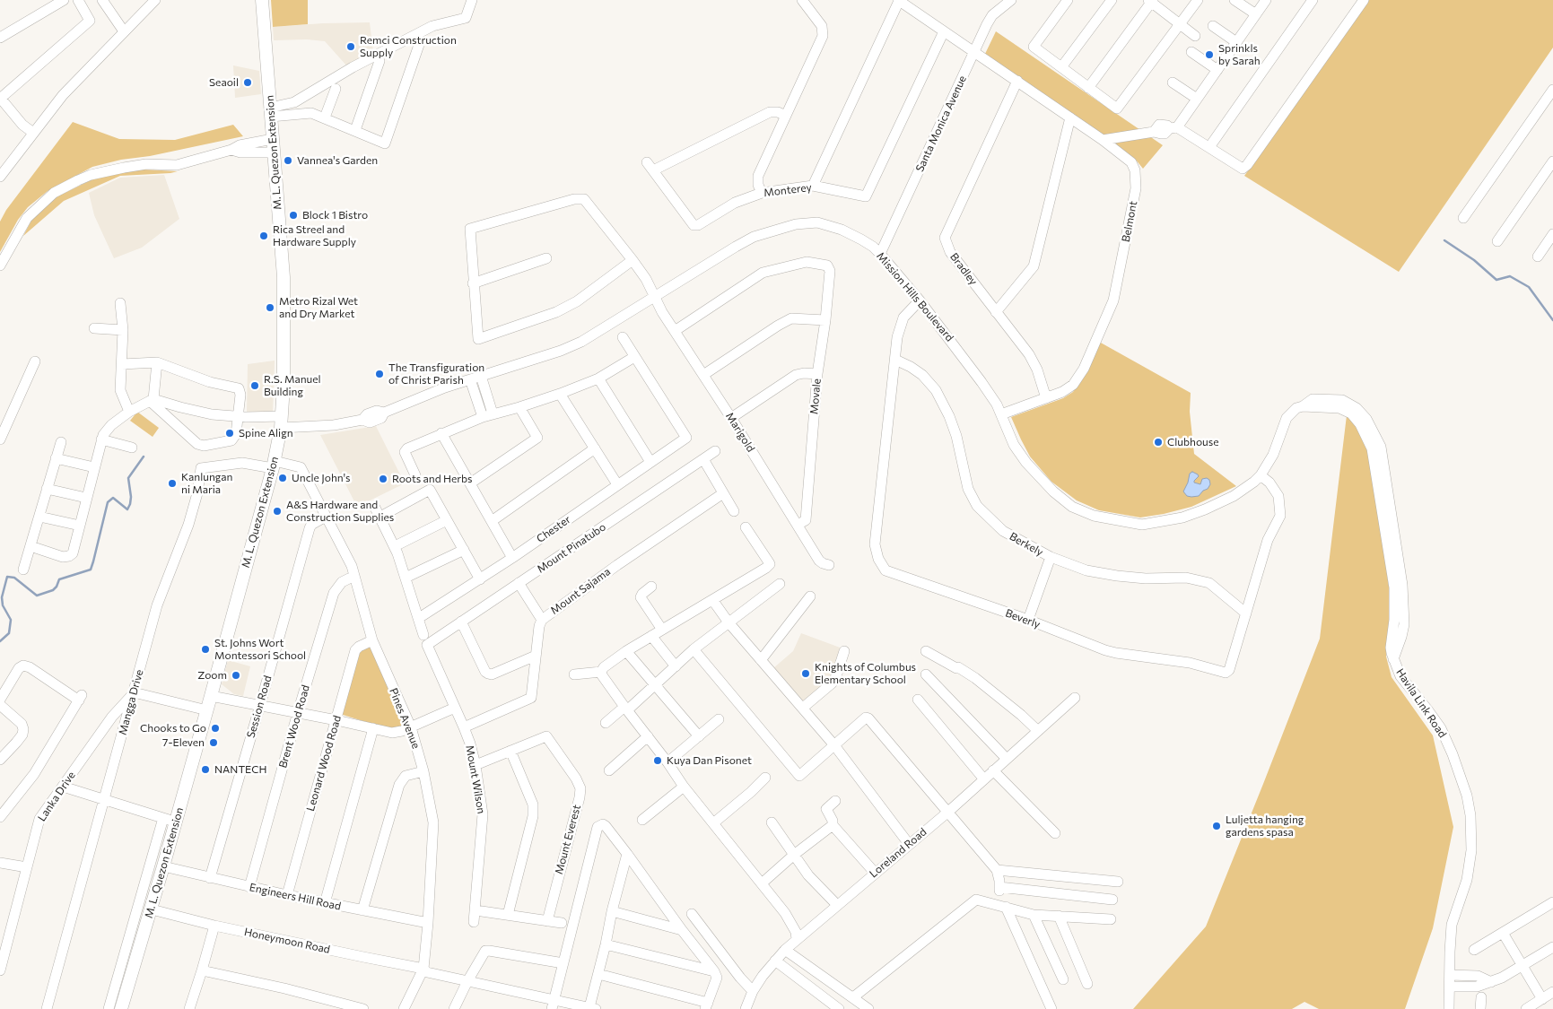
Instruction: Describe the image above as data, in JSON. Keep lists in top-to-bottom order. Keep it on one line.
{"streets":{"main road":["M. L. Quezon Extension"],"street":["Santa Monica Avenue","Monterey","Belmont","Bradley","Mission Hills Boulevard","Movale","Marigold","Chester","Berkely","Mount Pinatubo","Mount Sajama","Beverly","Mangga Drive","Havila Link Road","Session Road","Pines Avenue","Brent Wood Road","Leonard Wood Road","Mount Wilson","Lanka Drive","Mount Everest","Loreland Road","Engineers Hill Road","Honeymoon Road"]},"crossings":[["Santa Monica Avenue","Belmont"],["Santa Monica Avenue","Mission Hills Boulevard"],["M. L. Quezon Extension","Mission Hills Boulevard"],["M. L. Quezon Extension","Mangga Drive"],["M. L. Quezon Extension","Pines Avenue"],["M. L. Quezon Extension","Engineers Hill Road"],["M. L. Quezon Extension","Honeymoon Road"],["Monterey","Belmont"],["Belmont","Bradley"],["Belmont","Mission Hills Boulevard"],["Mission Hills Boulevard","Marigold"],["Mission Hills Boulevard","Beverly"],["Mission Hills Boulevard","Havila Link Road"],["Movale","Marigold"],["Chester","Mount Wilson"],["Berkely","Beverly"],["Mount Pinatubo","Mount Wilson"],["Mount Sajama","Mount Wilson"],["Beverly","Havila Link Road"],["Mangga Drive","Pines Avenue"],["Mangga Drive","Lanka Drive"],["Session Road","Pines Avenue"],["Session Road","Engineers Hill Road"],["Pines Avenue","Brent Wood Road"],["Pines Avenue","Leonard Wood Road"],["Pines Avenue","Engineers Hill Road"],["Pines Avenue","Honeymoon Road"],["Brent Wood Road","Engineers Hill Road"],["Leonard Wood Road","Engineers Hill Road"],["Mount Wilson","Mount Everest"]],"places":["Remci Construction Supply","Sprinkls by Sarah","Seaoil","Vannea's Garden","Block 1 Bistro","Rica Streel and Hardware Supply","Metro Rizal Wet and Dry Market","The Transfiguration of Christ Parish","R.S. Manuel Building","Spine Align","Clubhouse","Uncle John's","Roots and Herbs","Kanlungan ni Maria","A&S Hardware and Construction Supplies","St. Johns Wort Montessori School","Knights of Columbus Elementary School","Zoom","Chooks to Go","7-Eleven","Kuya Dan Pisonet","NANTECH","Luljetta hanging gardens spasa"]}
